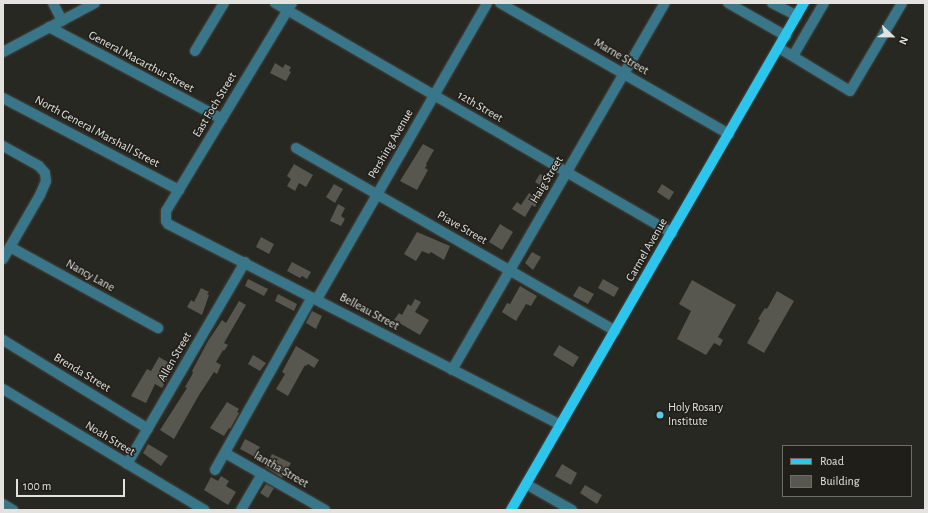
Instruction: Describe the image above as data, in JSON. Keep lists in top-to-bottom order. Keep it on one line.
{"streets":{"main road":["Carmel Avenue"],"street":["Marne Street","General Macarthur Street","East Foch Street","12th Street","North General Marshall Street","Pershing Avenue","Haig Street","Piave Street","Nancy Lane","Belleau Street","Allen Street","Brenda Street","Noah Street","Iantha Street"]},"crossings":[["Marne Street","Haig Street"],["Marne Street","Carmel Avenue"],["General Macarthur Street","East Foch Street"],["East Foch Street","12th Street"],["East Foch Street","North General Marshall Street"],["East Foch Street","Belleau Street"],["12th Street","Pershing Avenue"],["12th Street","Haig Street"],["12th Street","Carmel Avenue"],["Pershing Avenue","Piave Street"],["Pershing Avenue","Belleau Street"],["Pershing Avenue","Iantha Street"],["Haig Street","Piave Street"],["Haig Street","Belleau Street"],["Piave Street","Carmel Avenue"],["Carmel Avenue","Belleau Street"],["Belleau Street","Allen Street"],["Allen Street","Brenda Street"],["Allen Street","Noah Street"]],"places":["Holy Rosary Institute"],"legend":["Road","Building"],"scale_bar":"100 m","north":"right"}
